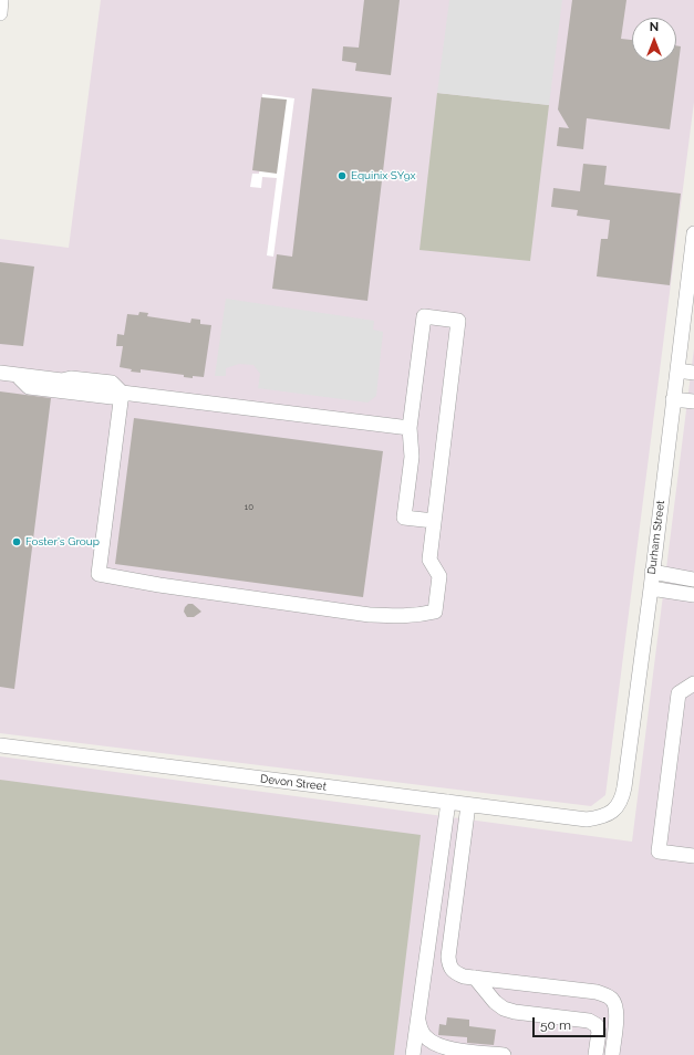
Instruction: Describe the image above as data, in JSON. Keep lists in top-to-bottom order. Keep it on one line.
{"streets":{"street":["Durham Street","Devon Street"]},"crossings":[["Durham Street","Devon Street"]],"places":["Equinix SY9x","Foster's Group"],"house_numbers":["10"],"scale_bar":"50 m","north":"top"}
